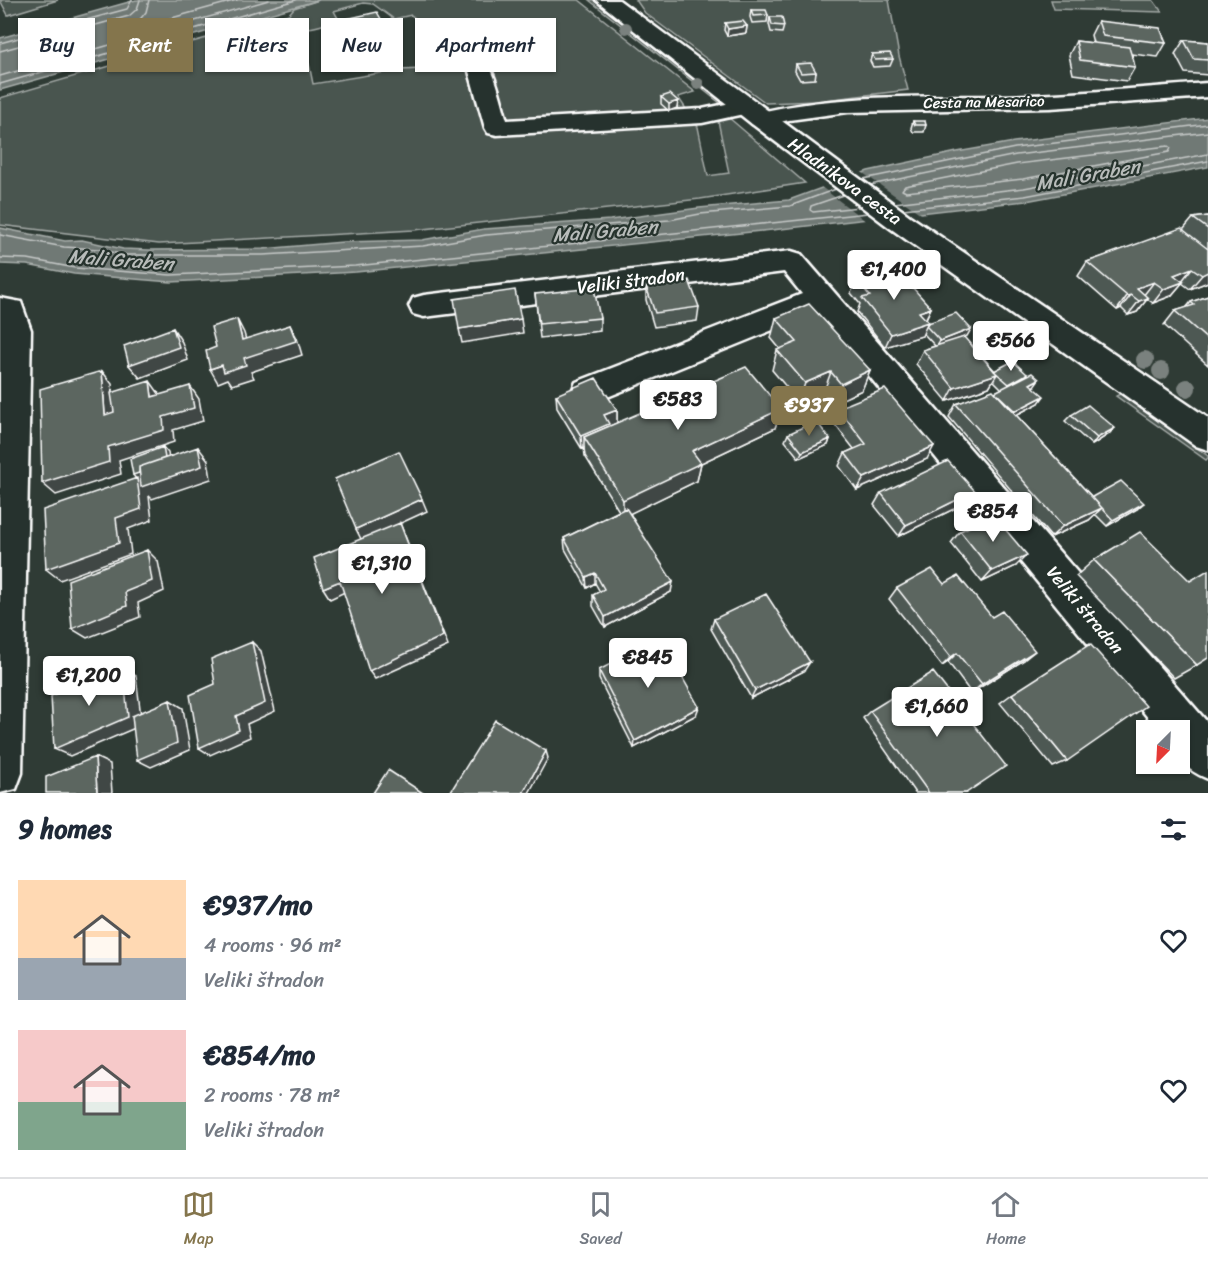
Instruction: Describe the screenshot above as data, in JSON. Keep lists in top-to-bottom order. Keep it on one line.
{"streets":{"street":["Cesta na Mesarico","Hladnikova cesta","Veliki štradon"]},"crossings":[["Cesta na Mesarico","Hladnikova cesta"]],"water":["Mali Graben"],"north":"bottom left","page":{"chip":["Buy","Rent","Filters","New","Apartment"],"price":["€1,400","€566","€583","€937","€854","€1,310","€845","€1,200","€1,660"],"heading":"9 homes","list":[{"name":"€937/mo","note":"4 rooms · 96 m² · Veliki štradon"},{"name":"€854/mo","note":"2 rooms · 78 m² · Veliki štradon"}],"tabs":["Map","Saved","Home"]}}
